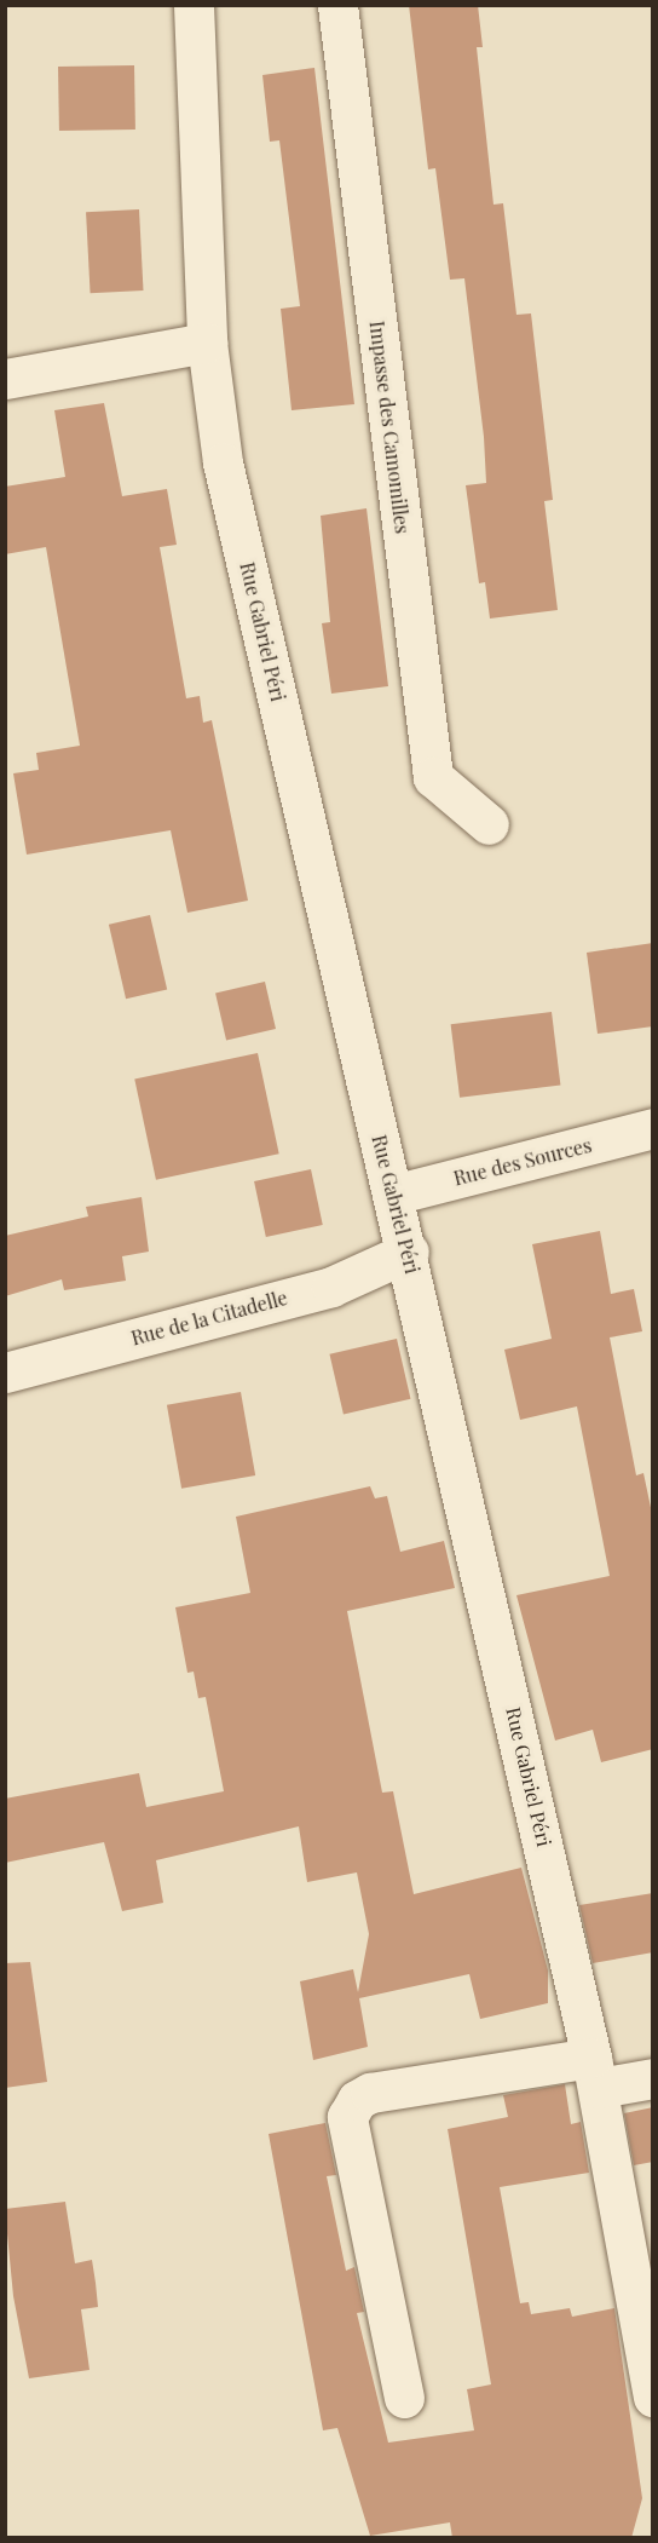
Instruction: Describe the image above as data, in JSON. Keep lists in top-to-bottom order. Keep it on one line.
{"streets":{"street":["Impasse des Camomilles","Rue Gabriel Péri","Rue des Sources","Rue de la Citadelle"]},"crossings":[["Rue Gabriel Péri","Rue des Sources"],["Rue Gabriel Péri","Rue de la Citadelle"]]}
